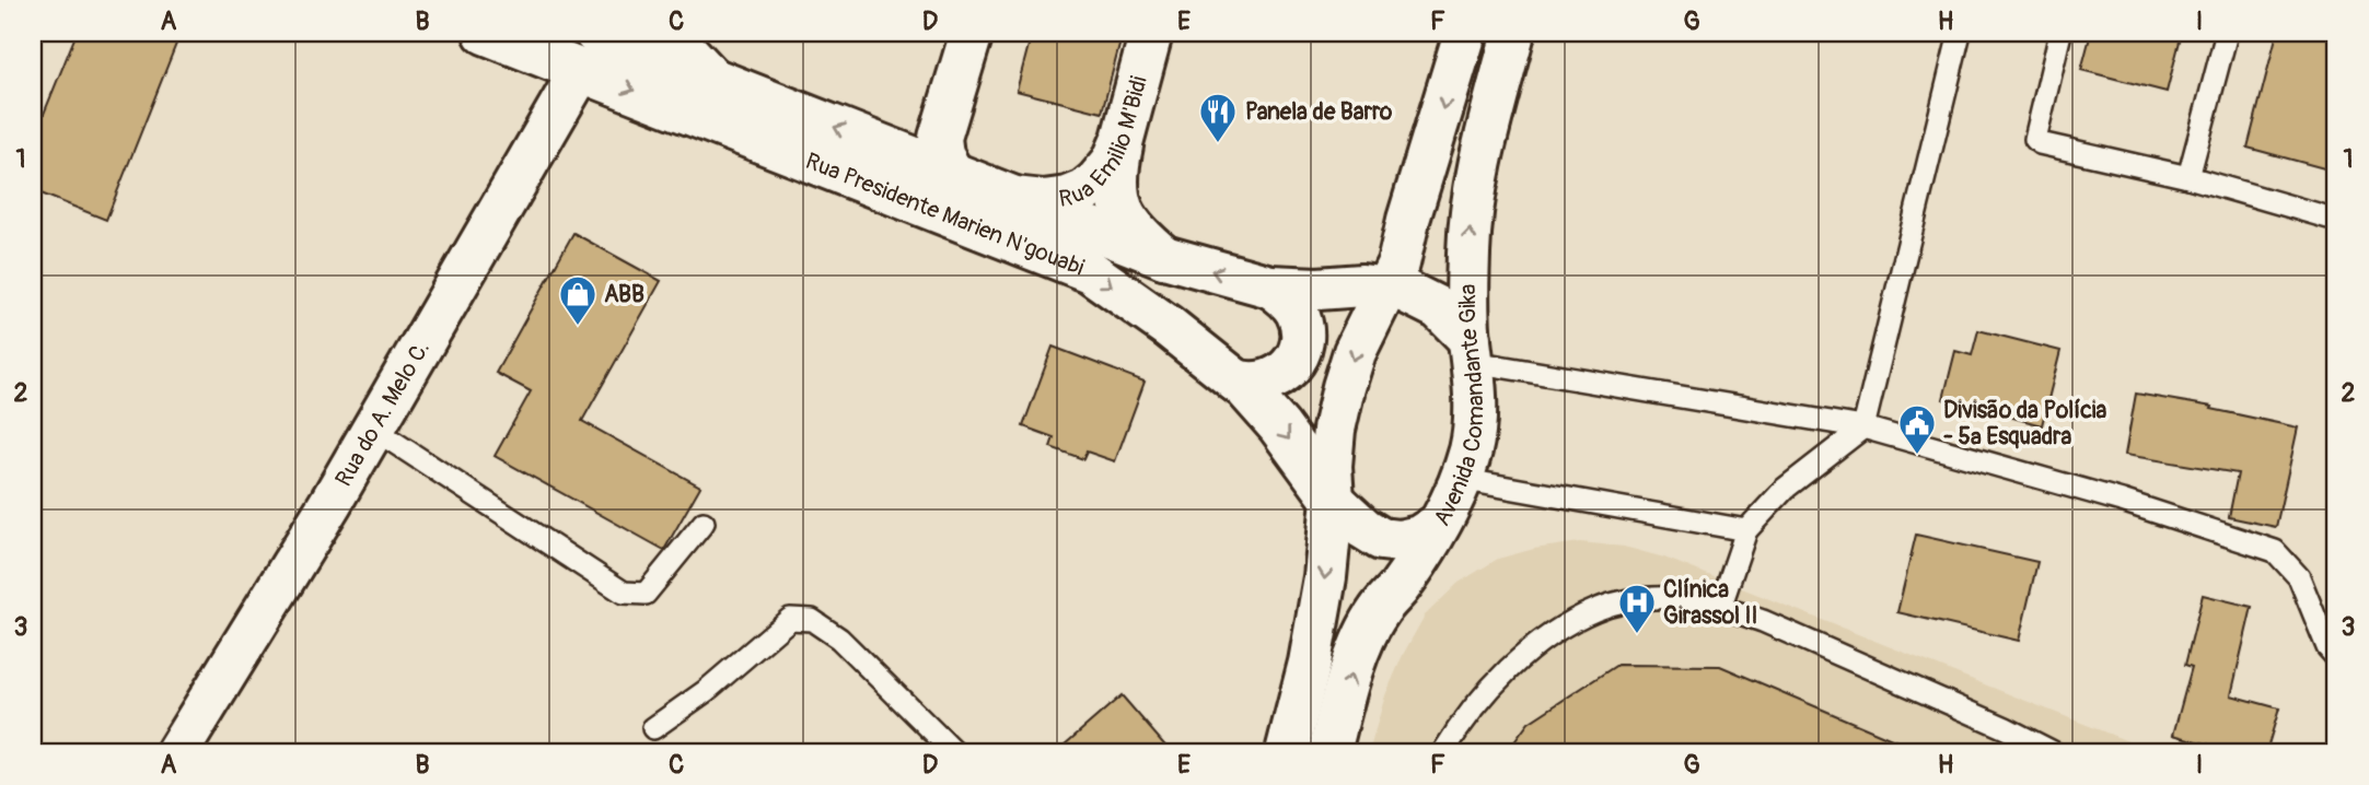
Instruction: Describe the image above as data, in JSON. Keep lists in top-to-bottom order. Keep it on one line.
{"streets":{"street":["Rua Emilio M'Bidi","Rua Presidente Marien N'gouabi","Avenida Comandante Gika","Rua do A. Melo C."]},"crossings":[["Rua Emilio M'Bidi","Rua Presidente Marien N'gouabi"],["Rua Presidente Marien N'gouabi","Avenida Comandante Gika"],["Rua Presidente Marien N'gouabi","Rua do A. Melo C."]],"places":{"restaurant":["Panela de Barro"],"shop":["ABB"],"public building":["Divisão da Polícia - 5ª Esquadra"],"hospital":["Clínica Girassol II"]},"grid":{"columns":["A","B","C","D","E","F","G","H","I"],"rows":["1","2","3"]}}
